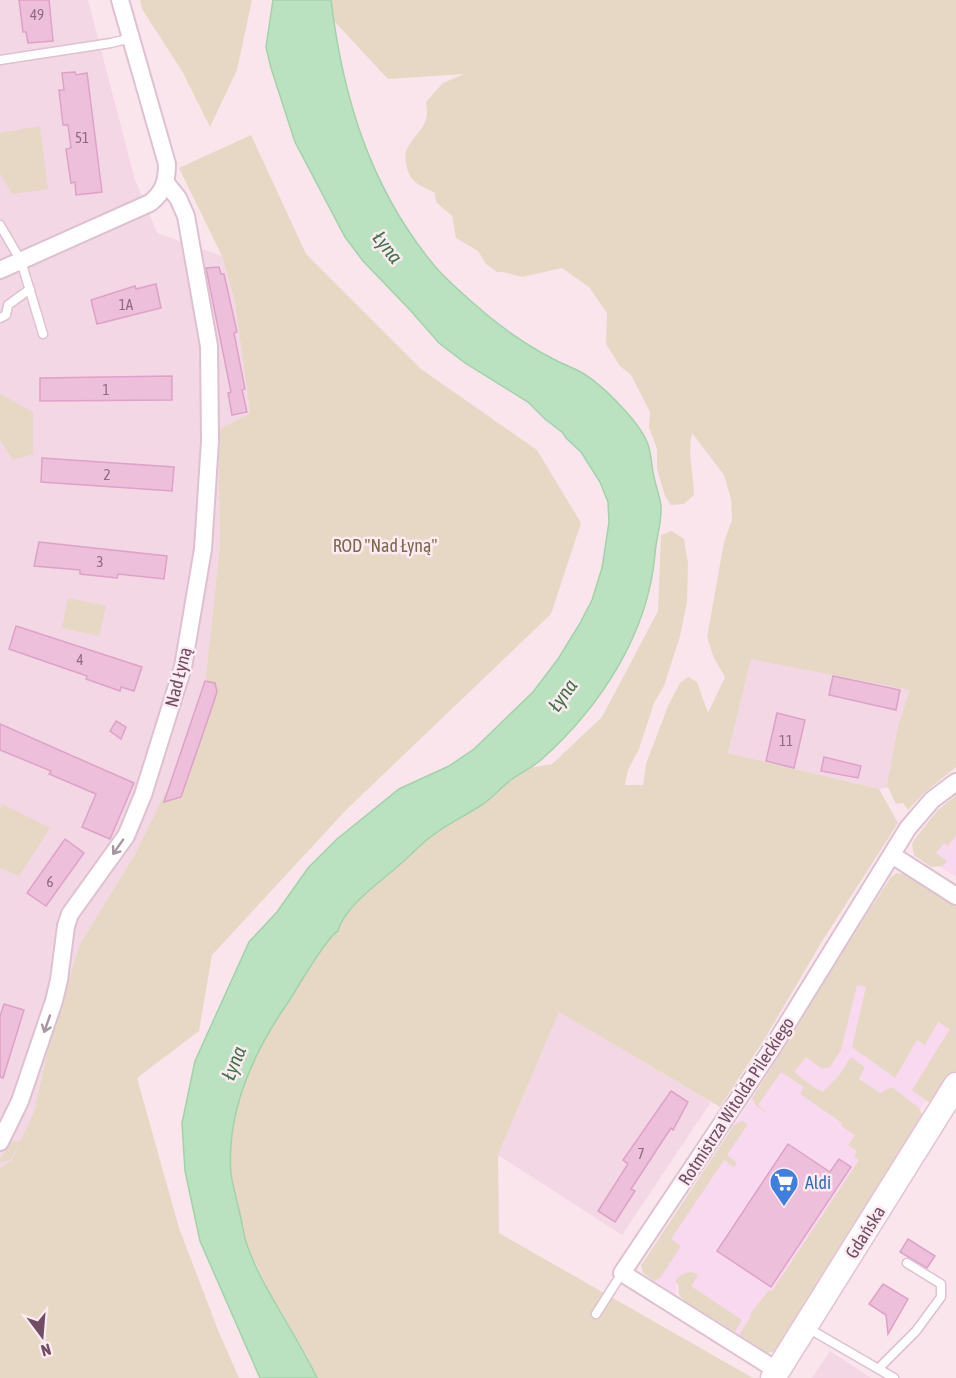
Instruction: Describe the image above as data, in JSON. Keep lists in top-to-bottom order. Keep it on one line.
{"streets":{"street":["Nad Łyną","Rotmistrza Witolda Pileckiego","Gdańska"]},"one_way":["Nad Łyną"],"water":["Łyna"],"parks":["ROD \"Nad Łyną\""],"places":{"supermarket":["Aldi"]},"house_numbers":["49","51","1A","1","2","3","4","11","6","7"],"north":"bottom"}
